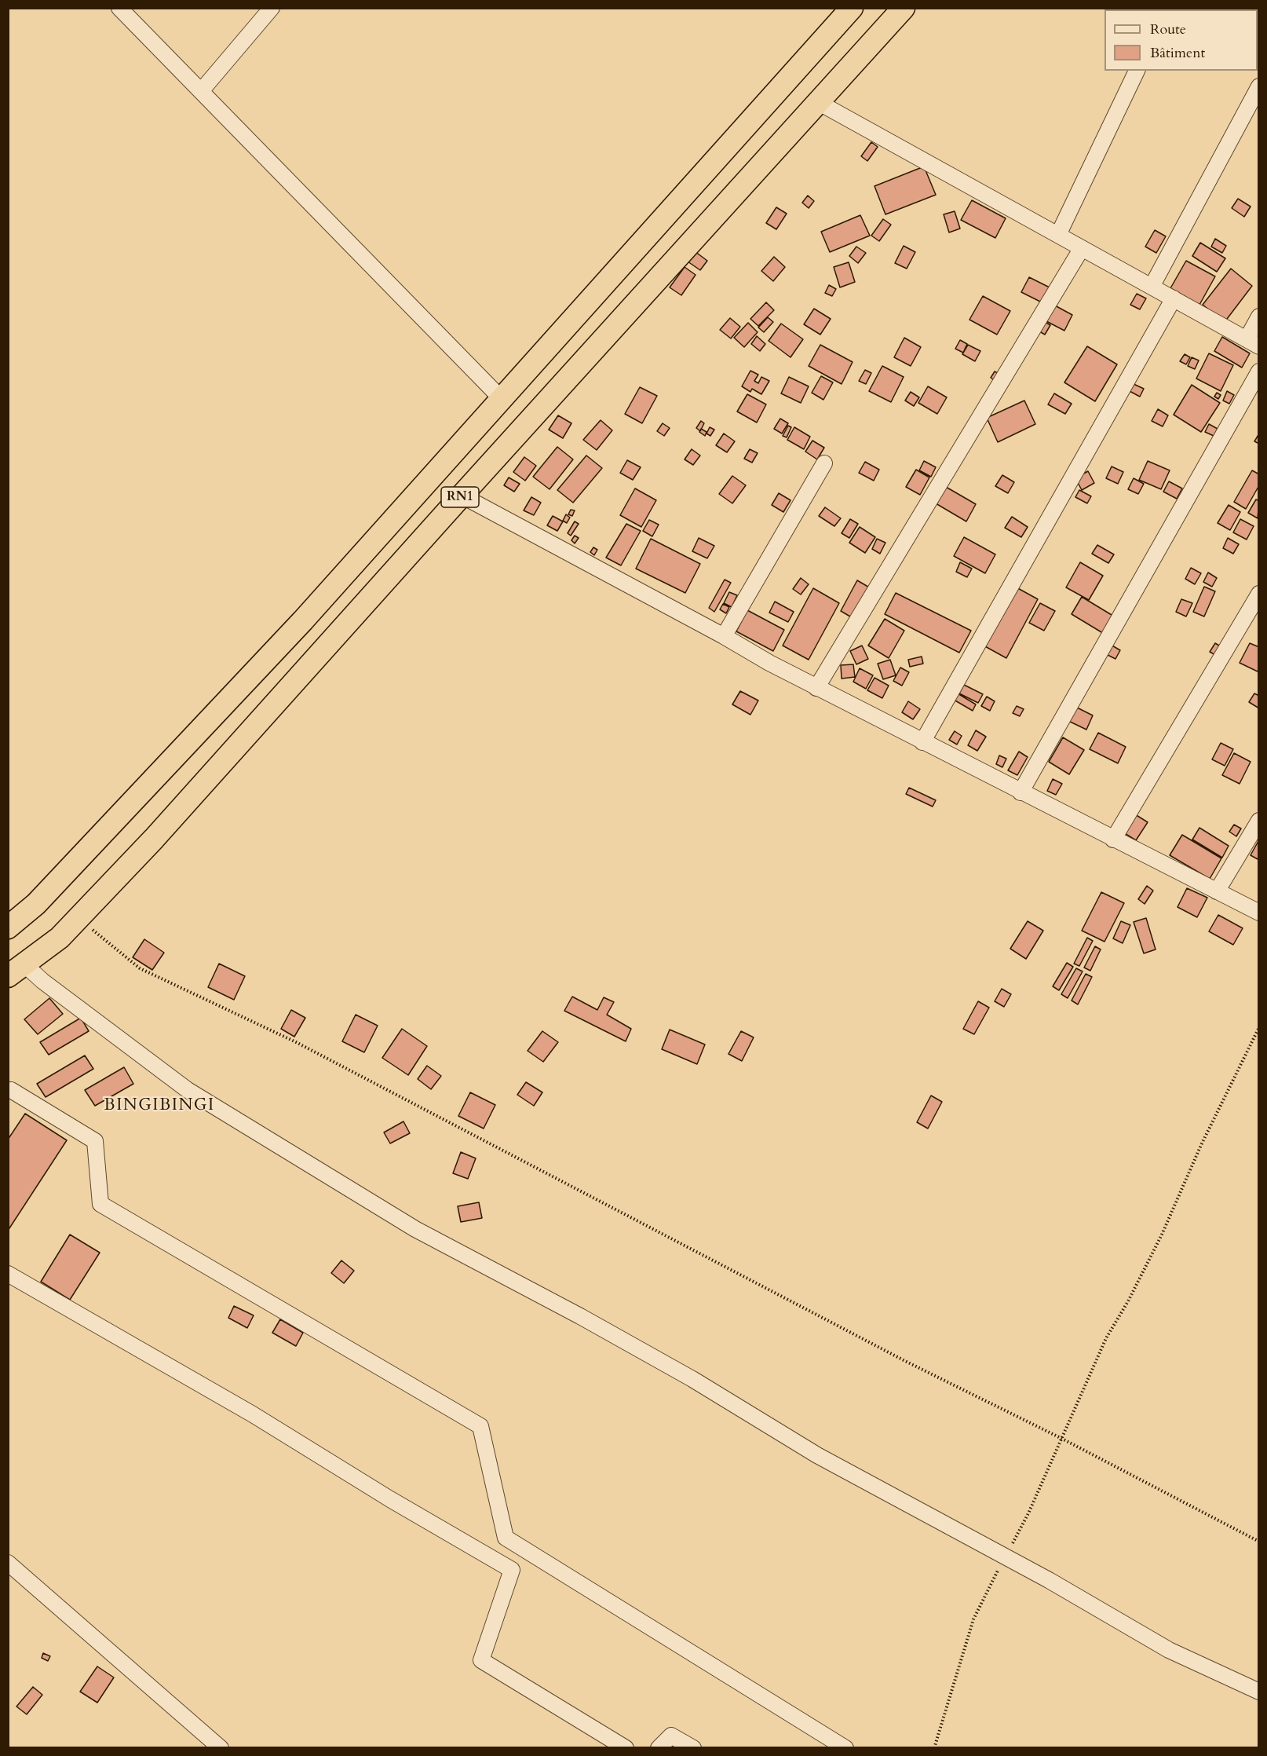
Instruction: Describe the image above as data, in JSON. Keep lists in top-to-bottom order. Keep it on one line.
{"streets":{"highway":["RN1"]},"districts":["BINGIBINGI"],"legend":["Route","Bâtiment"]}
